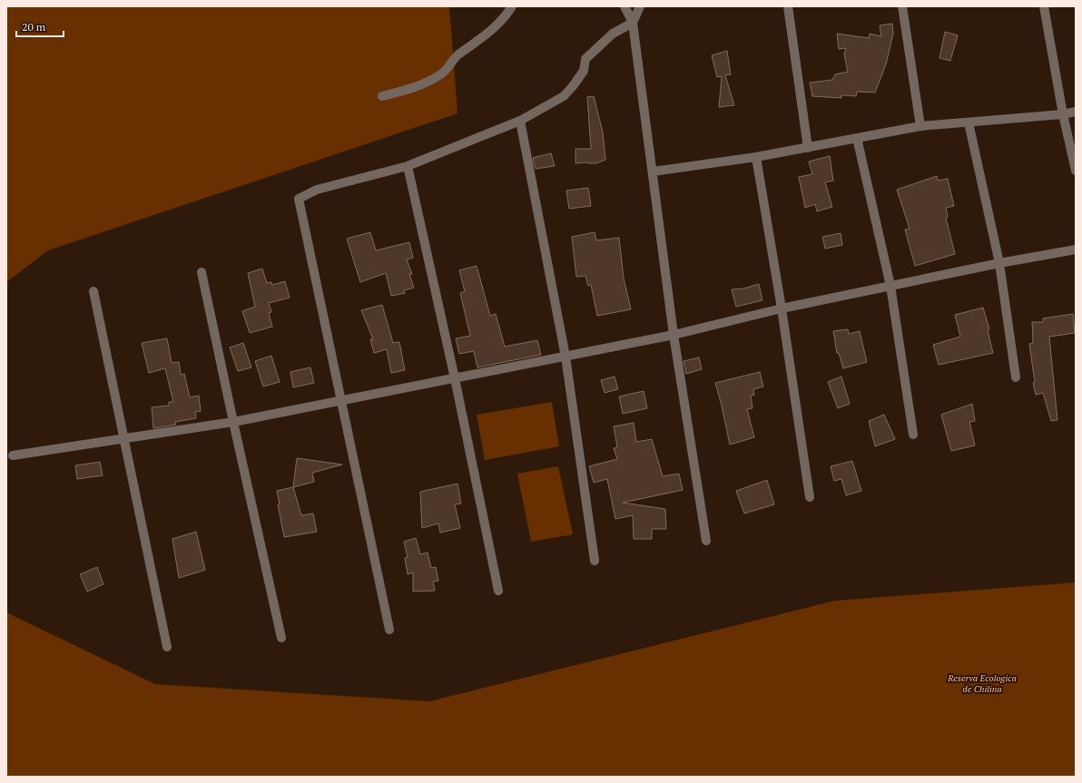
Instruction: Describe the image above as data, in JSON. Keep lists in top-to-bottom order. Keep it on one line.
{"parks":["Reserva Ecologica de Chilina"],"scale_bar":"20 m"}
